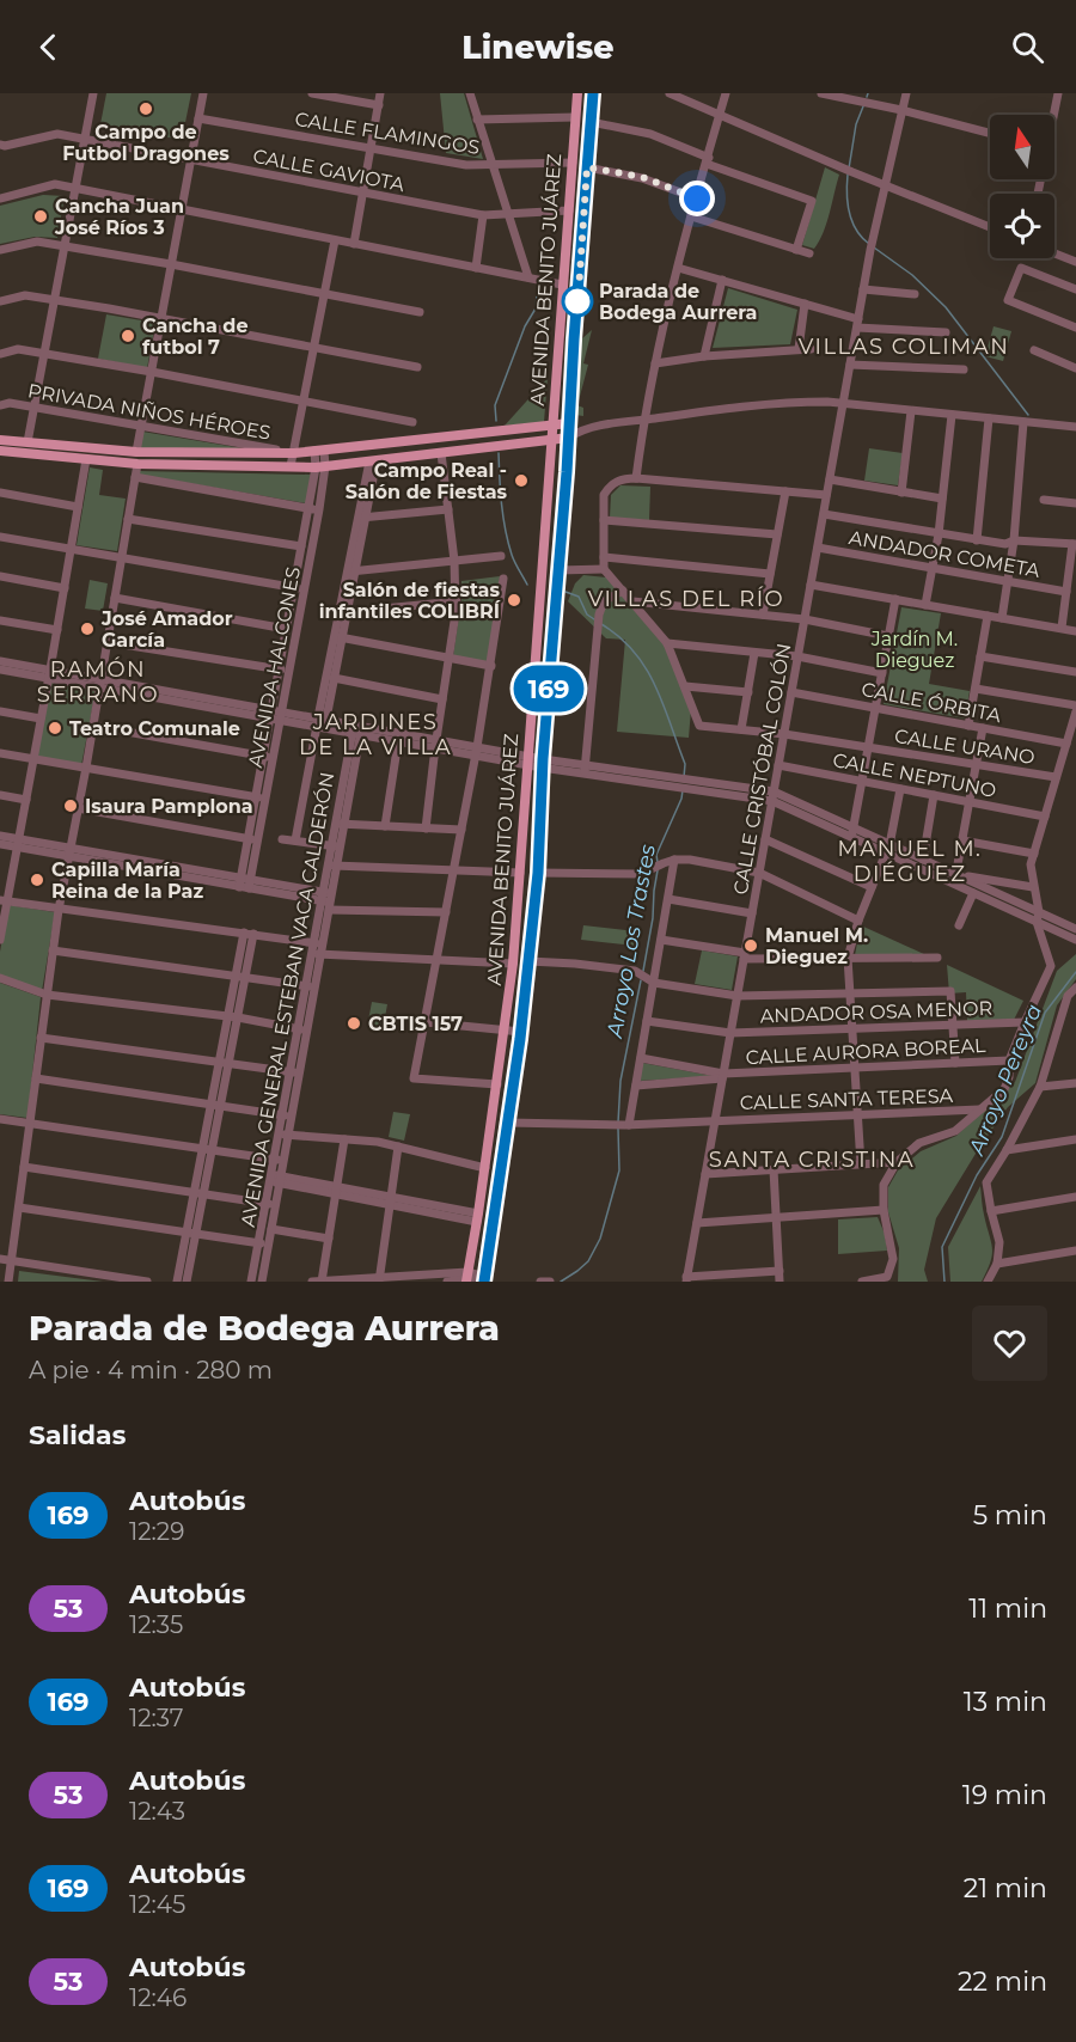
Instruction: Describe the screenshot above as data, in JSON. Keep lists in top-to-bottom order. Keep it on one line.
{"streets":{"main road":["AVENIDA BENITO JUÁREZ"],"street":["CALLE FLAMINGOS","CALLE GAVIOTA","PRIVADA NIÑOS HÉROES","ANDADOR COMETA","AVENIDA HALCONES","CALLE ÓRBITA","CALLE URANO","CALLE CRISTÓBAL COLÓN","CALLE NEPTUNO","AVENIDA GENERAL ESTEBAN VACA CALDERÓN","ANDADOR OSA MENOR","CALLE AURORA BOREAL","CALLE SANTA TERESA"]},"crossings":[["CALLE FLAMINGOS","AVENIDA BENITO JUÁREZ"],["CALLE GAVIOTA","AVENIDA BENITO JUÁREZ"],["AVENIDA BENITO JUÁREZ","CALLE SANTA TERESA"],["ANDADOR COMETA","CALLE CRISTÓBAL COLÓN"],["CALLE ÓRBITA","CALLE CRISTÓBAL COLÓN"],["CALLE URANO","CALLE CRISTÓBAL COLÓN"],["CALLE CRISTÓBAL COLÓN","CALLE NEPTUNO"],["CALLE CRISTÓBAL COLÓN","ANDADOR OSA MENOR"],["CALLE CRISTÓBAL COLÓN","CALLE AURORA BOREAL"],["CALLE CRISTÓBAL COLÓN","CALLE SANTA TERESA"]],"districts":["VILLAS COLIMAN","VILLAS DEL RÍO","RAMÓN SERRANO","JARDINES DE LA VILLA","MANUEL M. DIÉGUEZ","SANTA CRISTINA"],"water":["Arroyo Los Trastes","Arroyo Pereyra"],"parks":["Jardín M. Dieguez"],"places":["Campo de Futbol Dragones","Cancha Juan José Ríos 3","Parada de Bodega Aurrera","Cancha de futbol 7","Campo Real - Salón de Fiestas","Salón de fiestas infantiles COLIBRÍ","José Amador García","Teatro Comunale","Isaura Pamplona","Capilla María Reina de la Paz","Manuel M. Dieguez","CBTIS 157"],"lines":["bus line 169"],"north":"top","page":{"header":"Linewise","on_map":"169","heading":[["Parada de Bodega Aurrera","A pie · 4 min · 280 m"],"Salidas"],"list":[{"mark":"169","name":"Autobús","note":"12:29","value":"5 min"},{"mark":"53","name":"Autobús","note":"12:35","value":"11 min"},{"mark":"169","name":"Autobús","note":"12:37","value":"13 min"},{"mark":"53","name":"Autobús","note":"12:43","value":"19 min"},{"mark":"169","name":"Autobús","note":"12:45","value":"21 min"},{"mark":"53","name":"Autobús","note":"12:46","value":"22 min"}]}}
